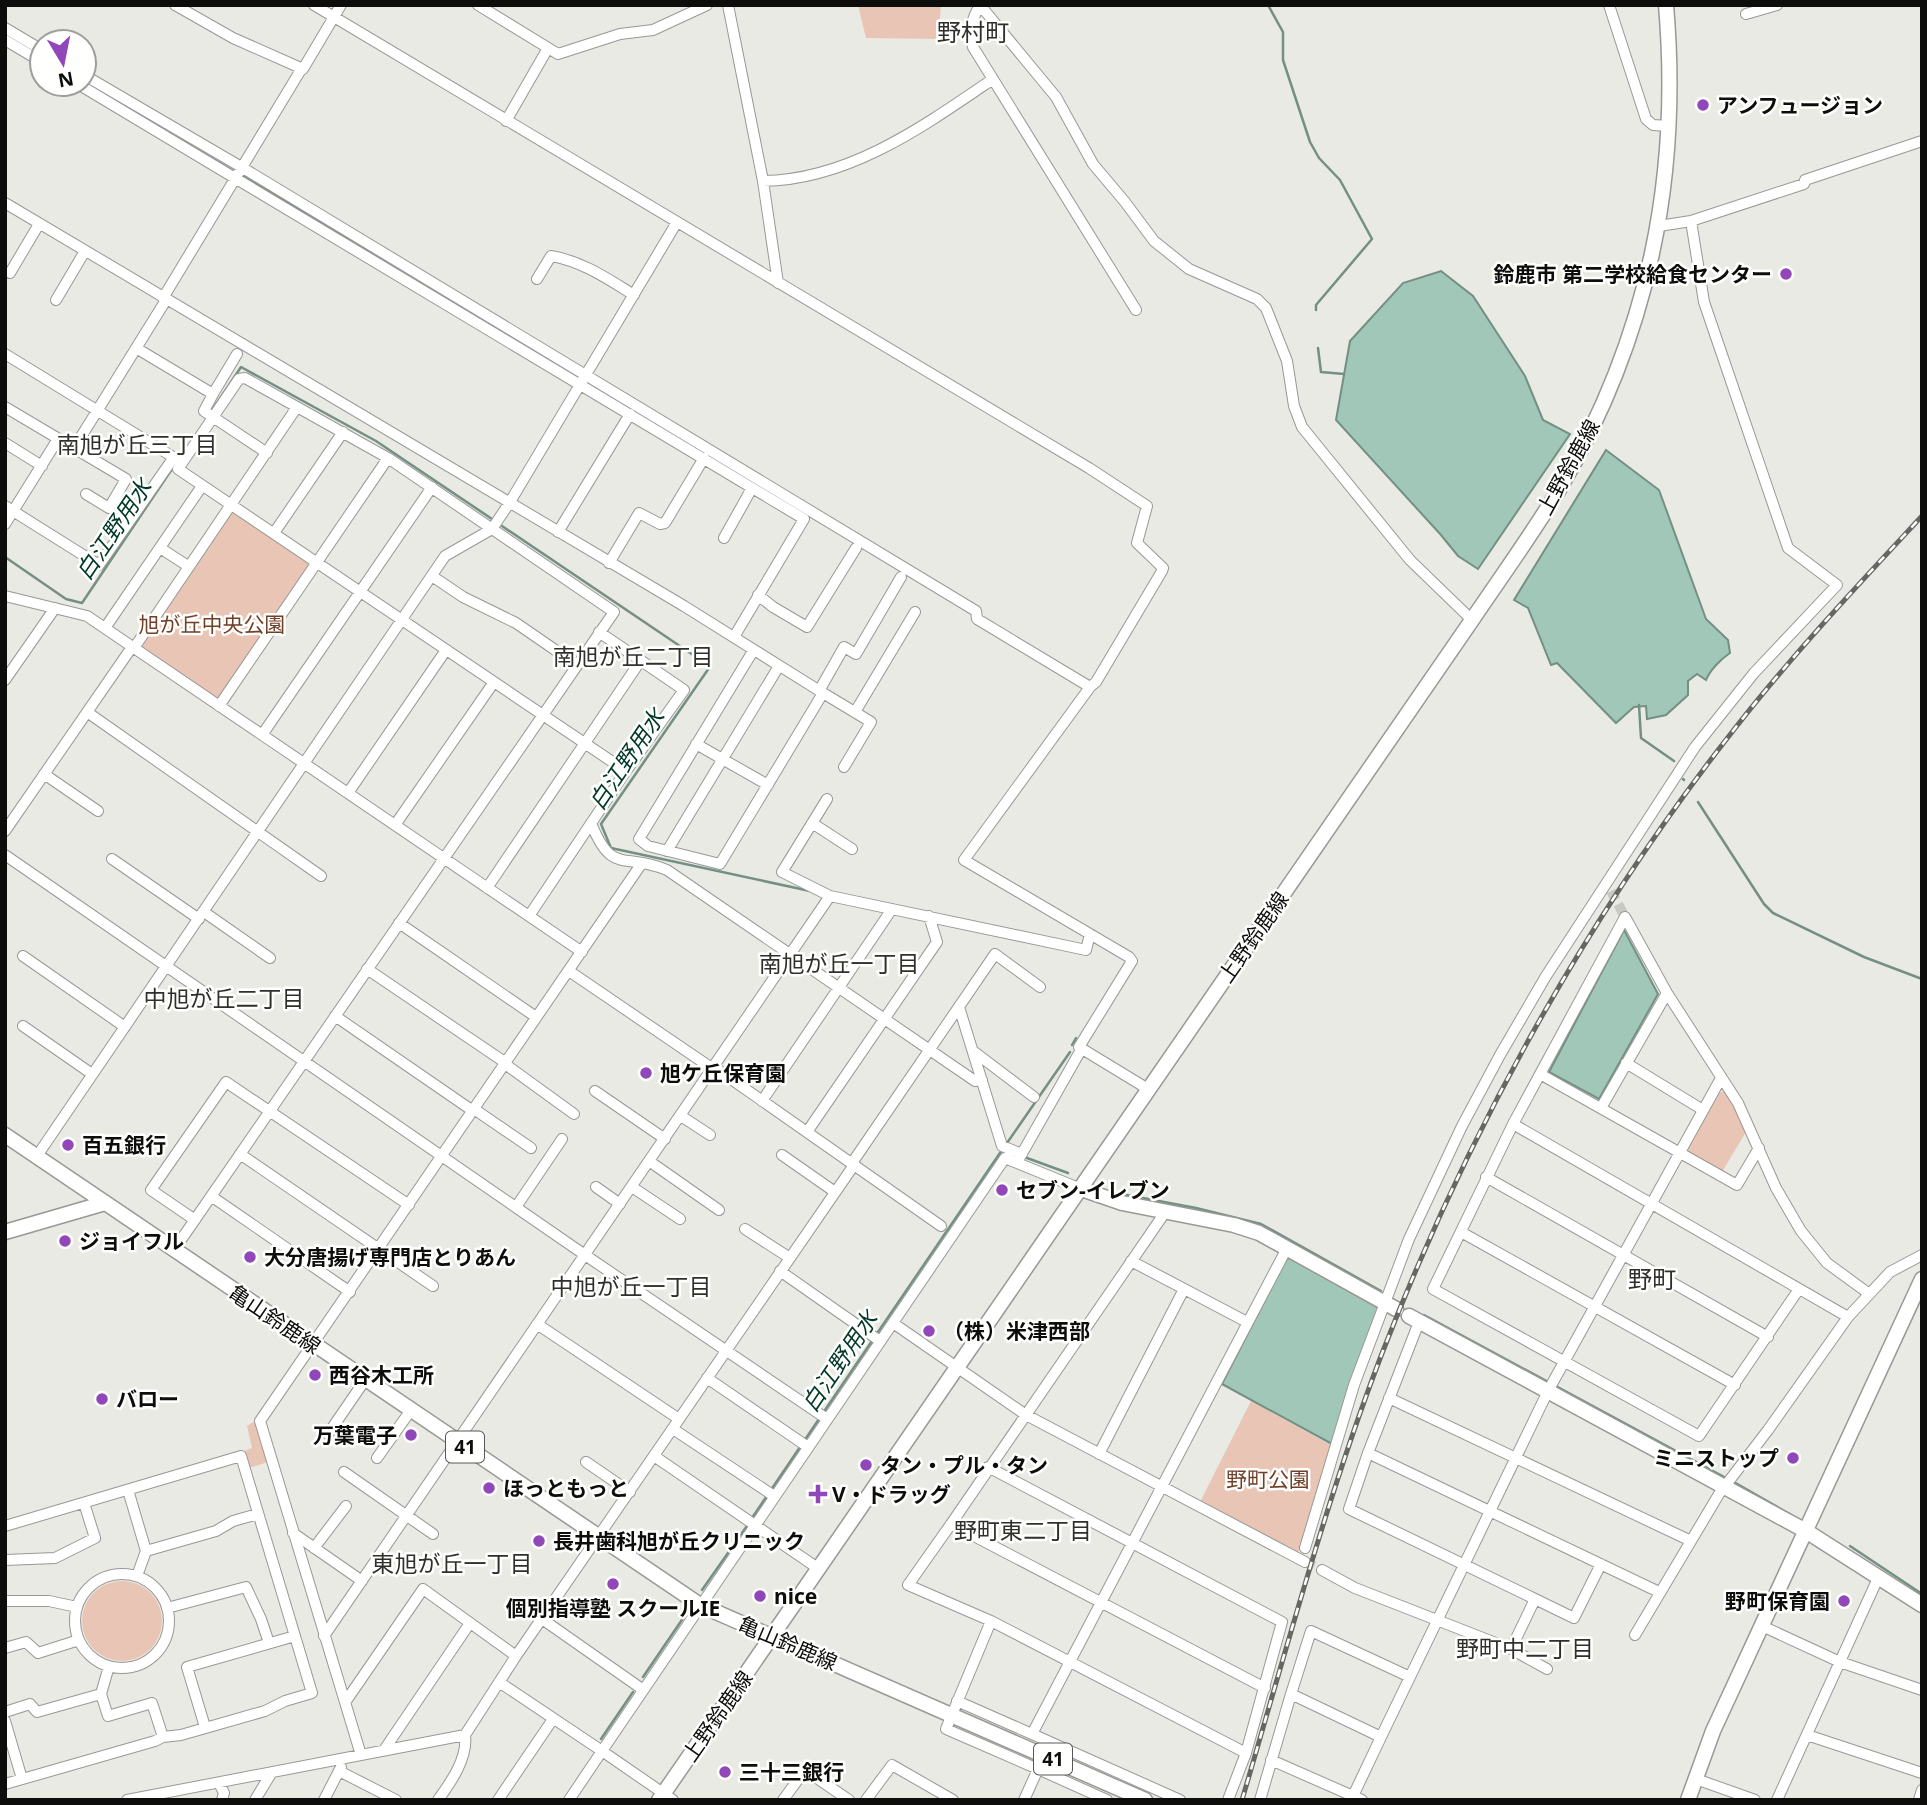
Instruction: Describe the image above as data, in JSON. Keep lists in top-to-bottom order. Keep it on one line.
{"streets":{"main road":["上野鈴鹿線","亀山鈴鹿線","41"]},"crossings":[["上野鈴鹿線","亀山鈴鹿線"]],"districts":["野村町","南旭が丘三丁目","南旭が丘二丁目","南旭が丘一丁目","中旭が丘二丁目","野町","中旭が丘一丁目","野町東二丁目","東旭が丘一丁目","野町中二丁目"],"water":["白江野用水"],"parks":["旭が丘中央公園","野町公園"],"places":{"other":["アンフュージョン","鈴鹿市 第二学校給食センター","旭ケ丘保育園","百五銀行","セブン-イレブン","ジョイフル","大分唐揚げ専門店とりあん","（株）米津西部","西谷木工所","バロー","万葉電子","ミニストップ","タン・プル・タン","ほっともっと","長井歯科旭が丘クリニック","個別指導塾 スクールIE","nice","野町保育園","三十三銀行"],"health":["V・ドラッグ"]},"north":"bottom"}
